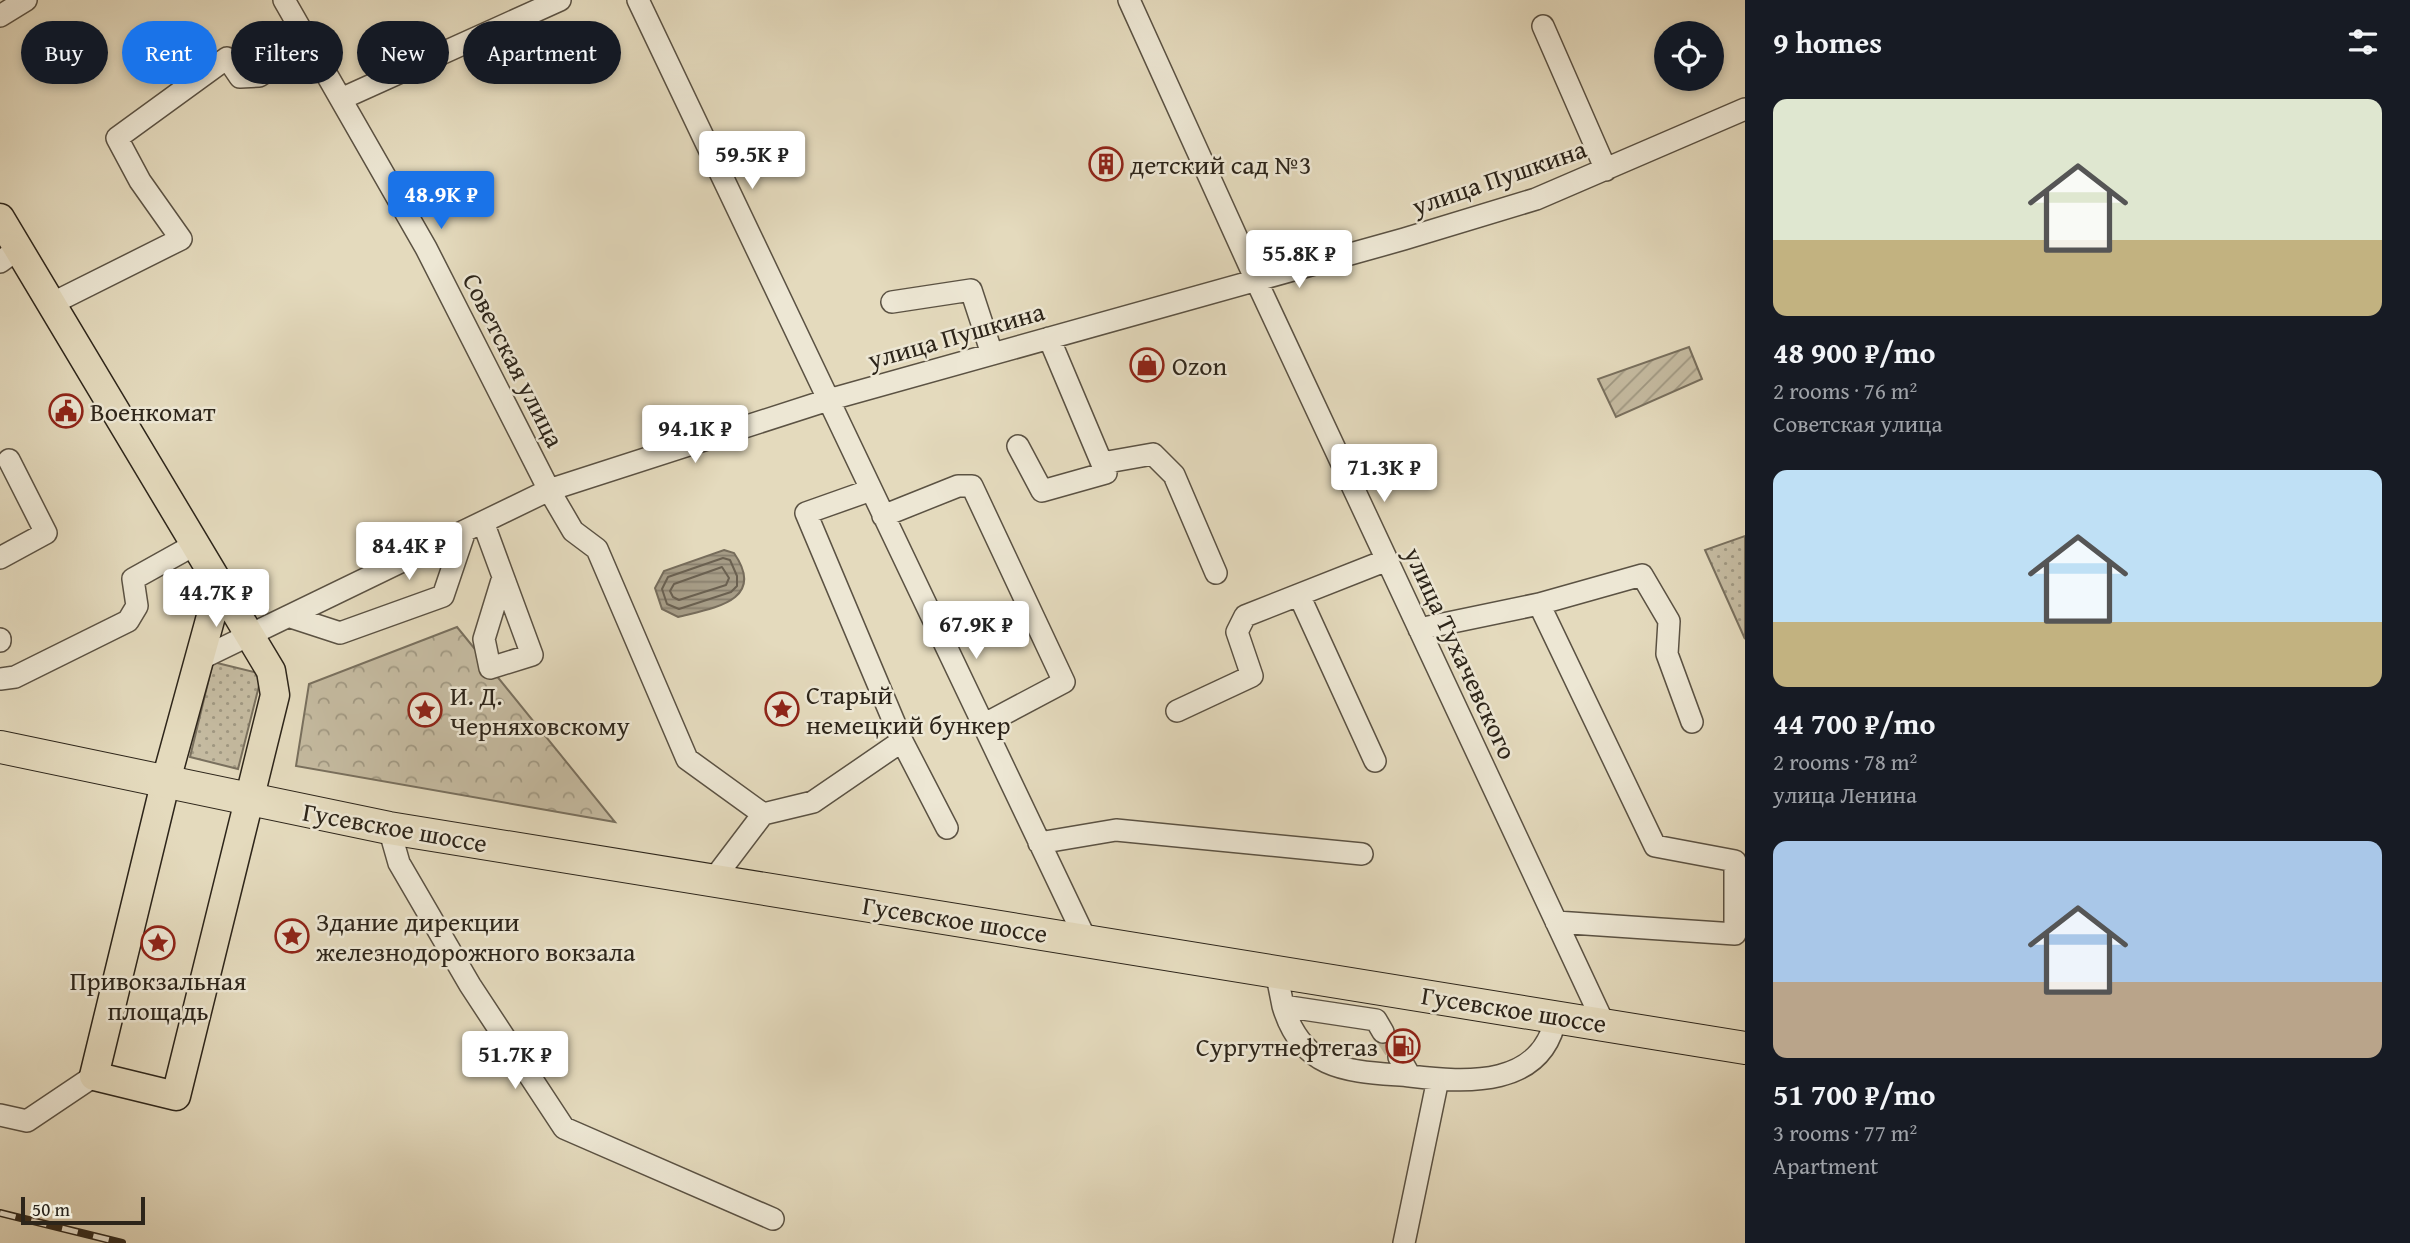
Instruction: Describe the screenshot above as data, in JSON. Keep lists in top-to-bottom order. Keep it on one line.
{"streets":{"highway":["Гусевское шоссе"],"street":["улица Пушкина","Советская улица","улица Тухачевского"]},"crossings":[["улица Пушкина","Советская улица"],["улица Пушкина","улица Тухачевского"],["улица Тухачевского","Гусевское шоссе"]],"places":{"building":["детский сад №3"],"shop":["Ozon"],"public building":["Военкомат"],"place":["Старый немецкий бункер","И. Д. Черняховскому","Здание дирекции железнодорожного вокзала","Привокзальная площадь"],"fuel station":["Сургутнефтегаз"]},"scale_bar":"50 m","page":{"heading":"9 homes","chip":["Buy","Rent","Filters","New","Apartment"],"list":[{"name":"48 900 ₽/mo","note":"2 rooms · 76 m² · Советская улица"},{"name":"44 700 ₽/mo","note":"2 rooms · 78 m² · улица Ленина"},{"name":"51 700 ₽/mo","note":"3 rooms · 77 m² · Apartment"}],"price":["59.5K ₽","48.9K ₽","55.8K ₽","94.1K ₽","71.3K ₽","84.4K ₽","44.7K ₽","67.9K ₽","51.7K ₽"],"scale":"50 m"}}
